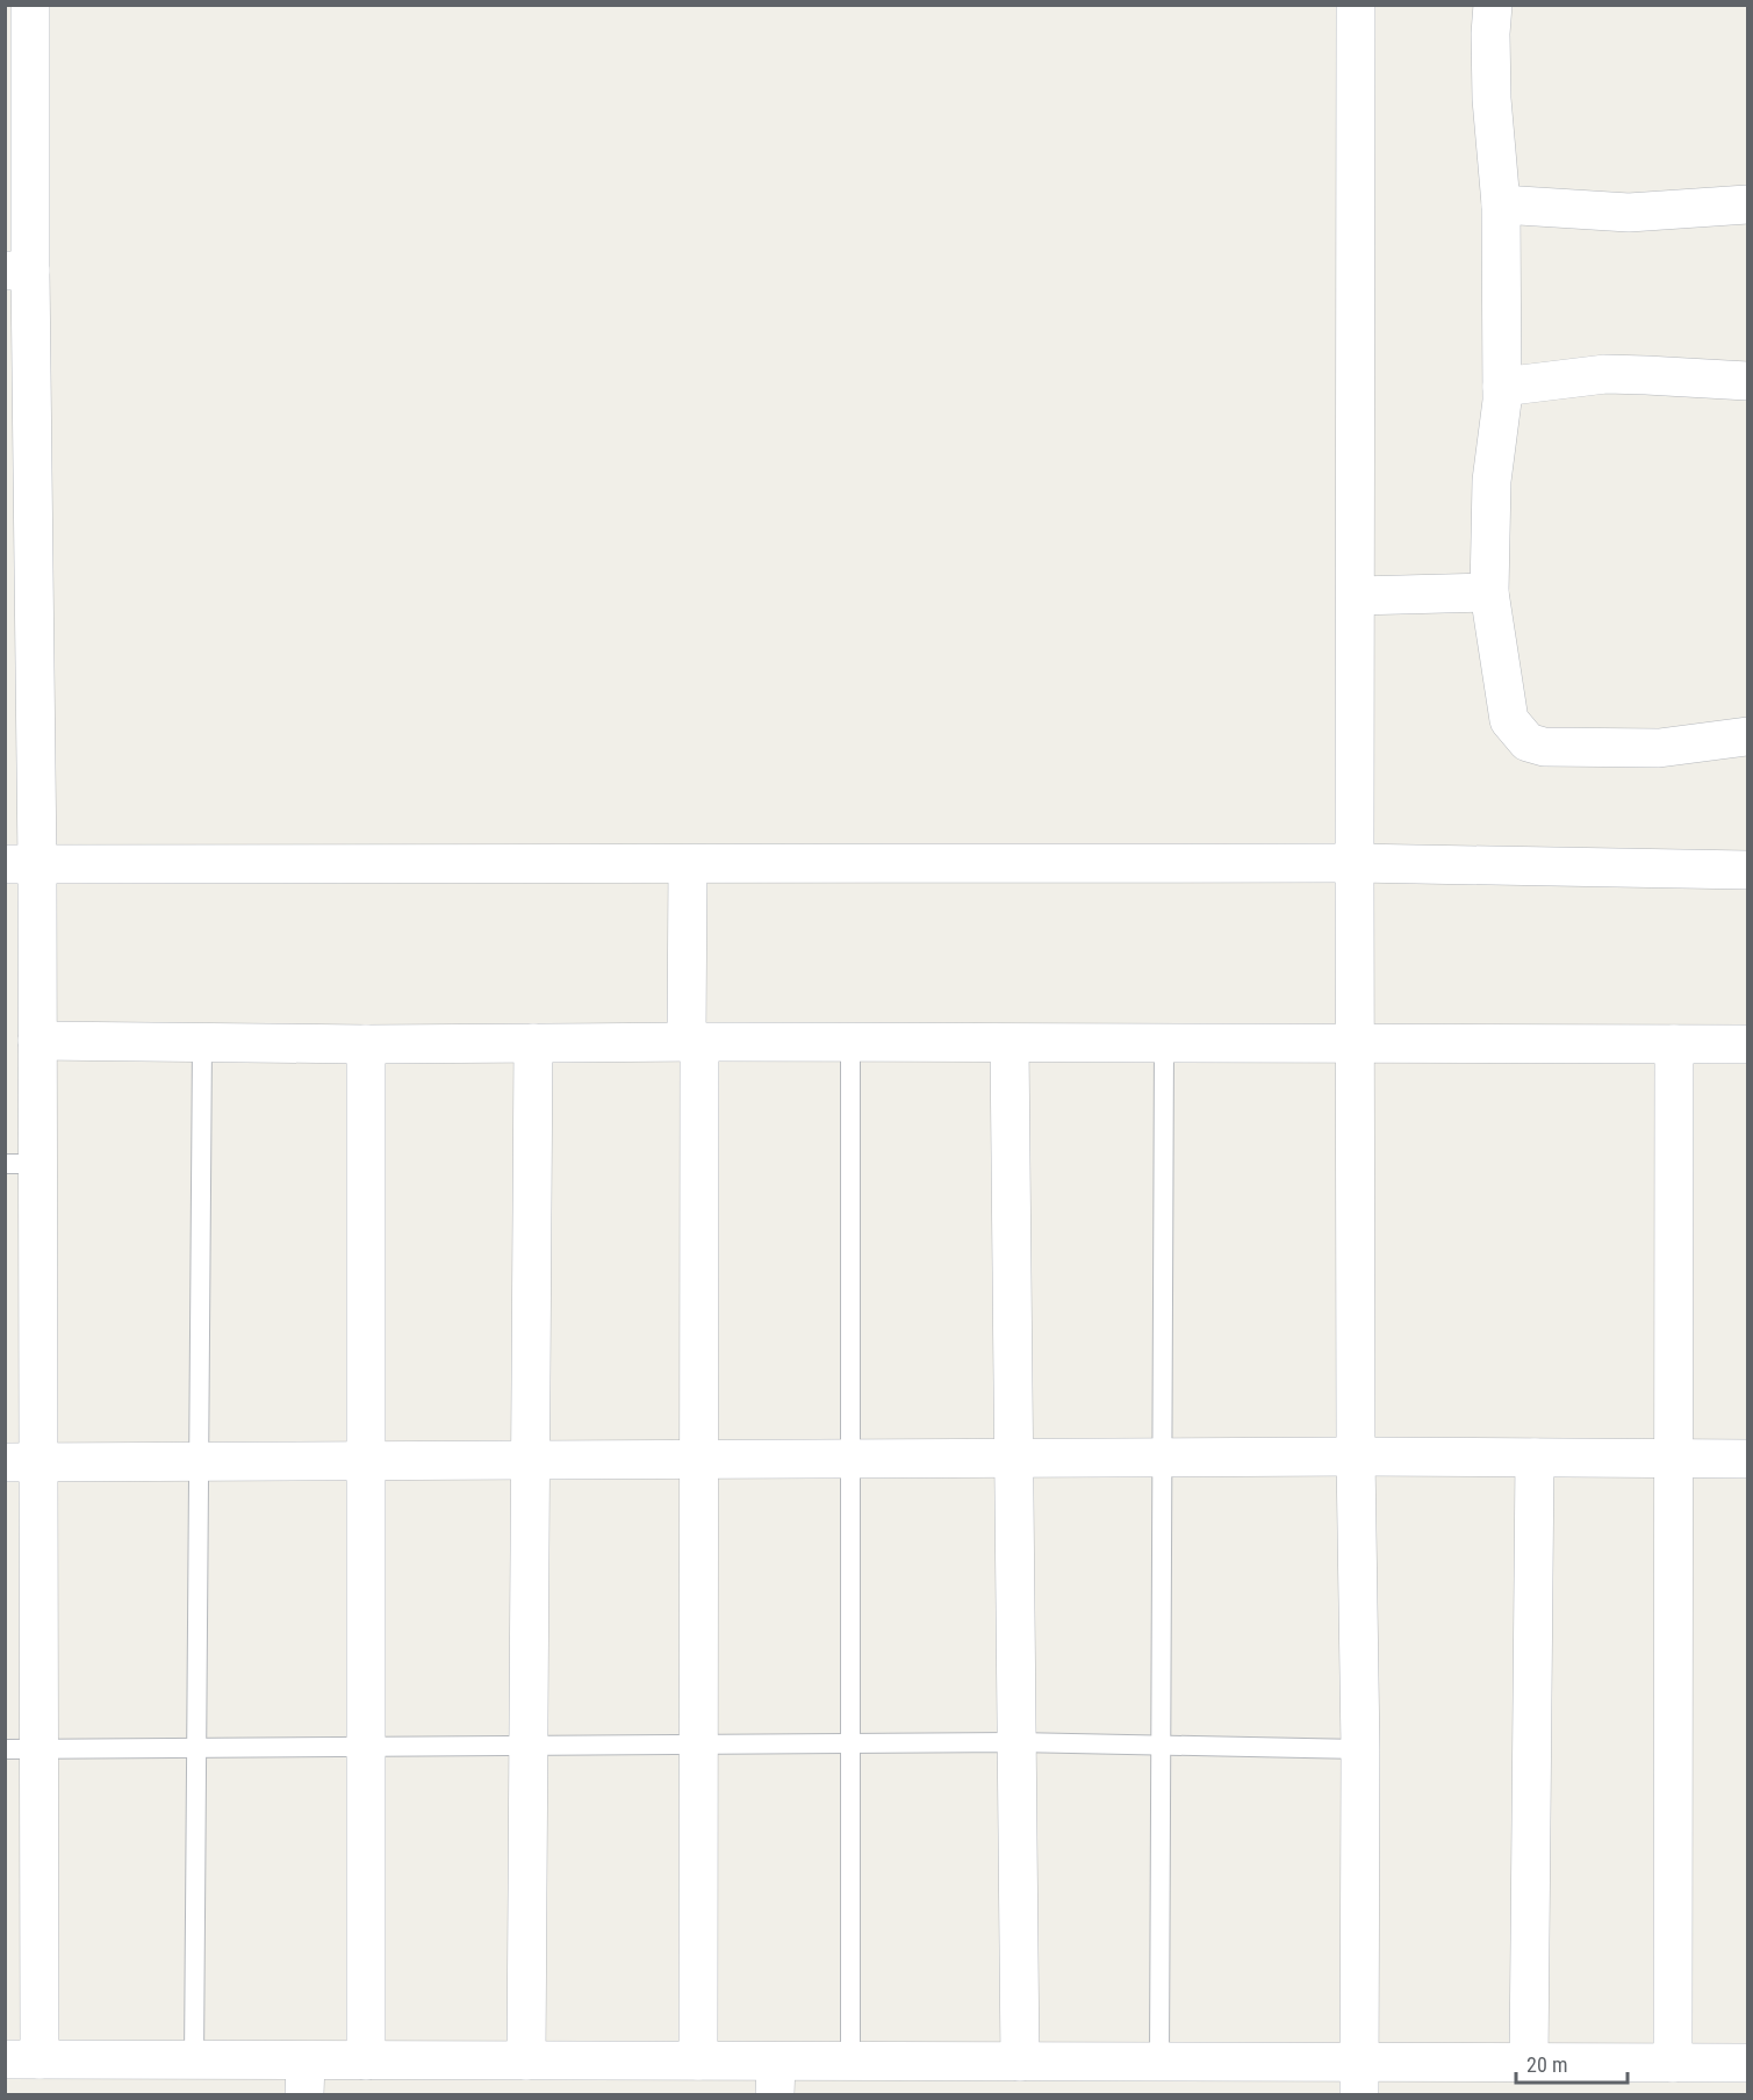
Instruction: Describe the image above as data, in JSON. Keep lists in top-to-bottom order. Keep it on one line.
{"scale_bar":"20 m"}
